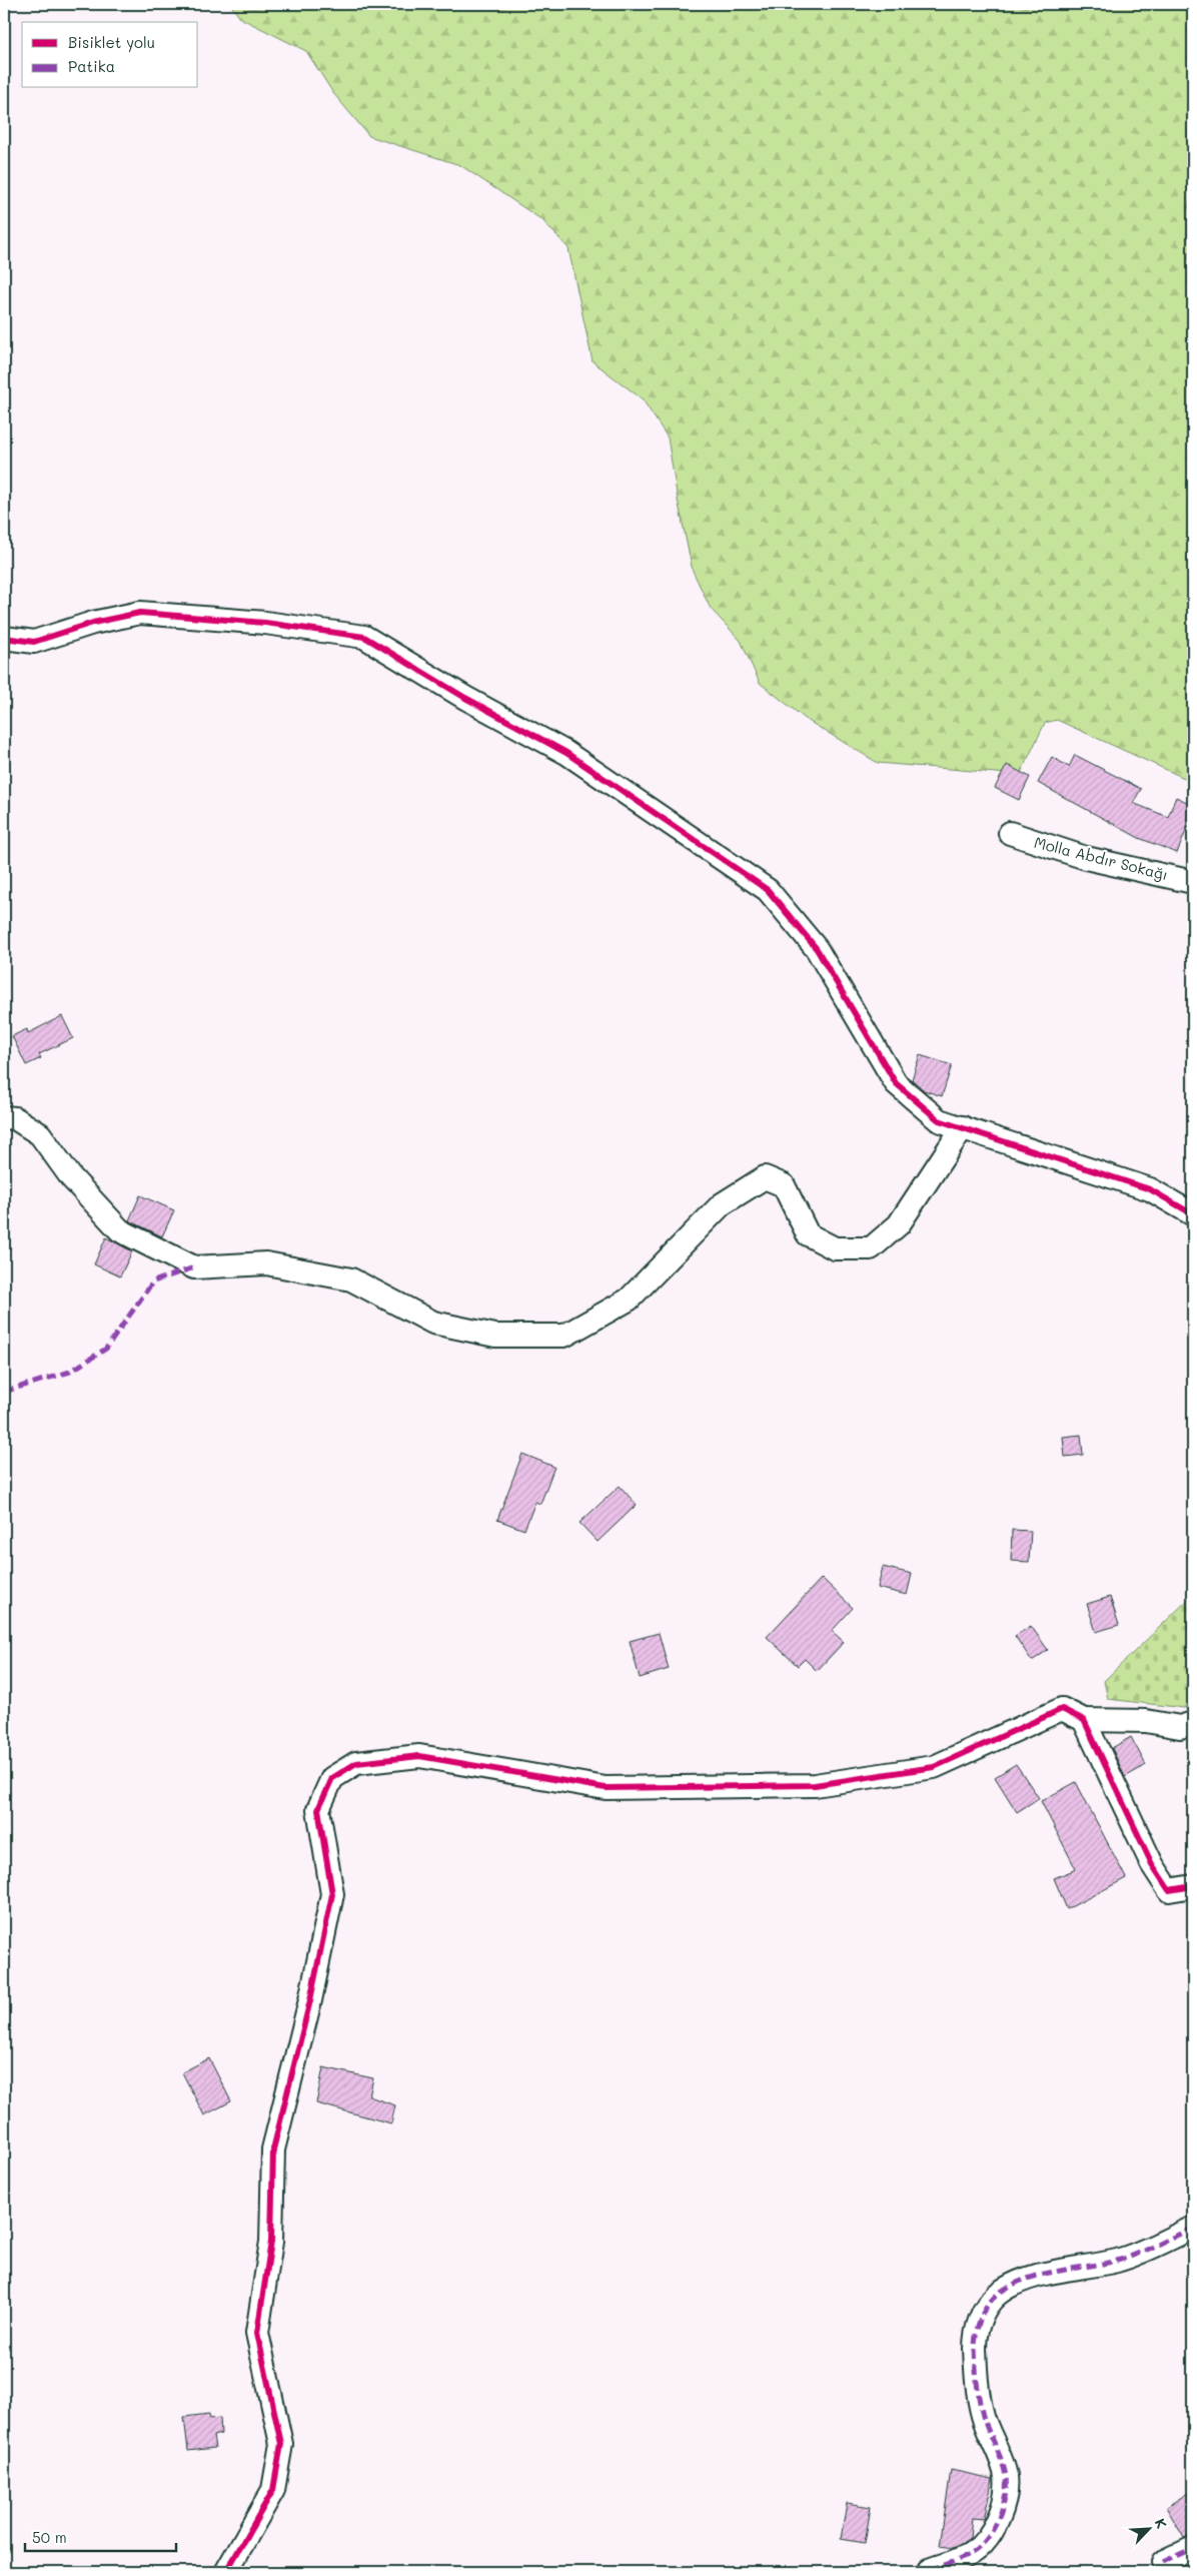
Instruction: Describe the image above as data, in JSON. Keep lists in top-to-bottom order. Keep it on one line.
{"streets":{"street":["Molla Abdır Sokağı"]},"legend":["Bisiklet yolu","Patika"],"scale_bar":"50 m","north":"top right"}
